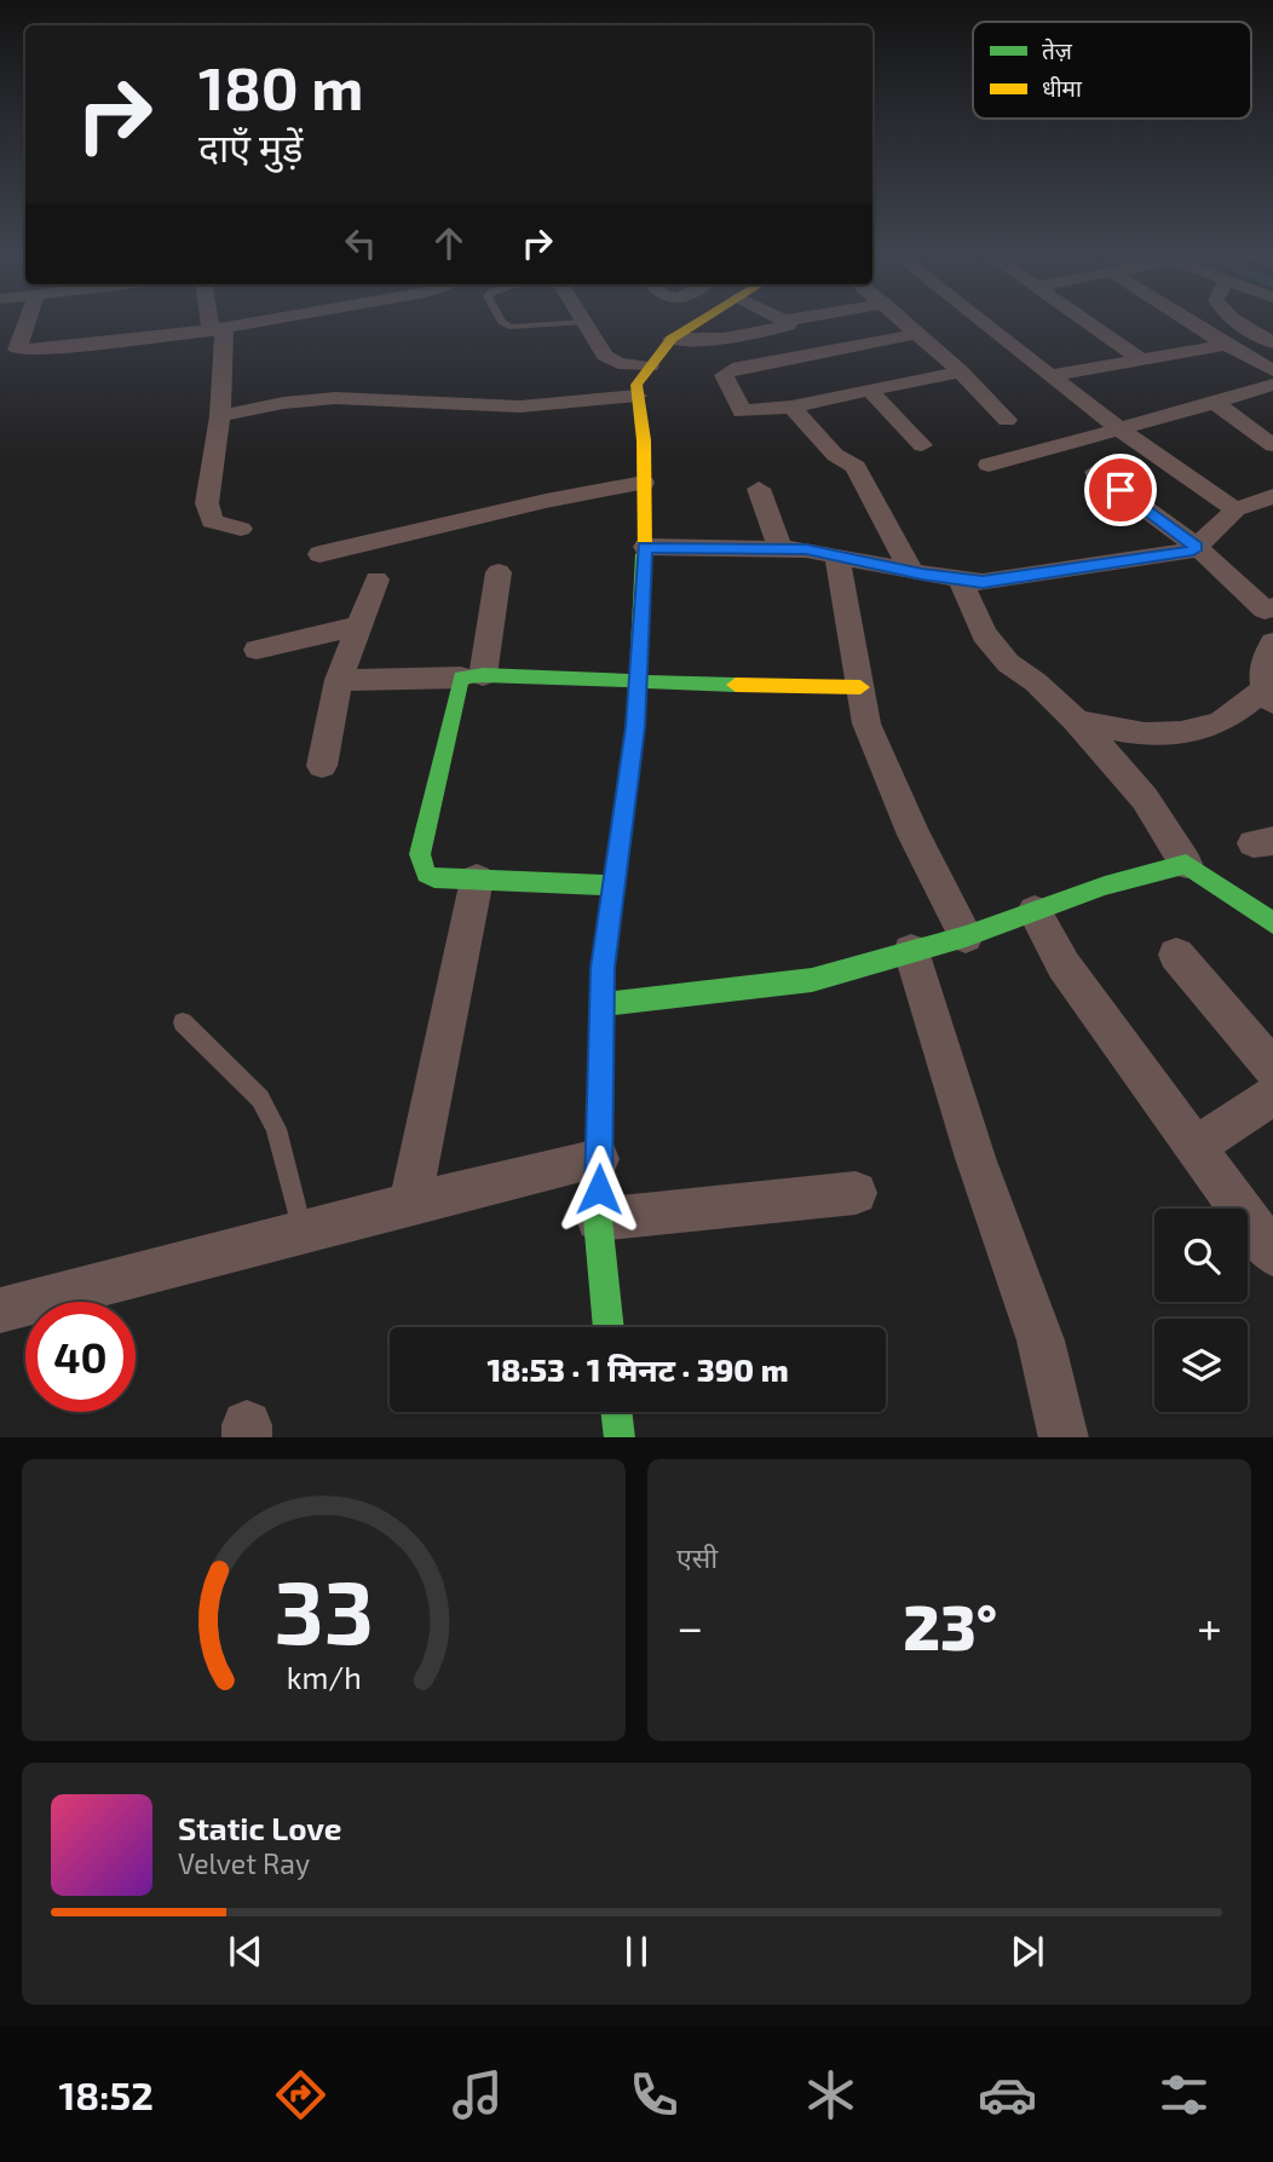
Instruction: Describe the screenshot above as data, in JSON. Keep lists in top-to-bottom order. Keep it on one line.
{"legend":["तेज़","धीमा"],"page":{"turn":["180 m","दाएँ मुड़ें"],"limit":"40","trip":"18:53 · 1 मिनट · 390 m","tile":"एसी","heat":["−","23°","+"],"song":["Static Love","Velvet Ray"],"tabs":"18:52","gauge":["33","km/h"]}}
